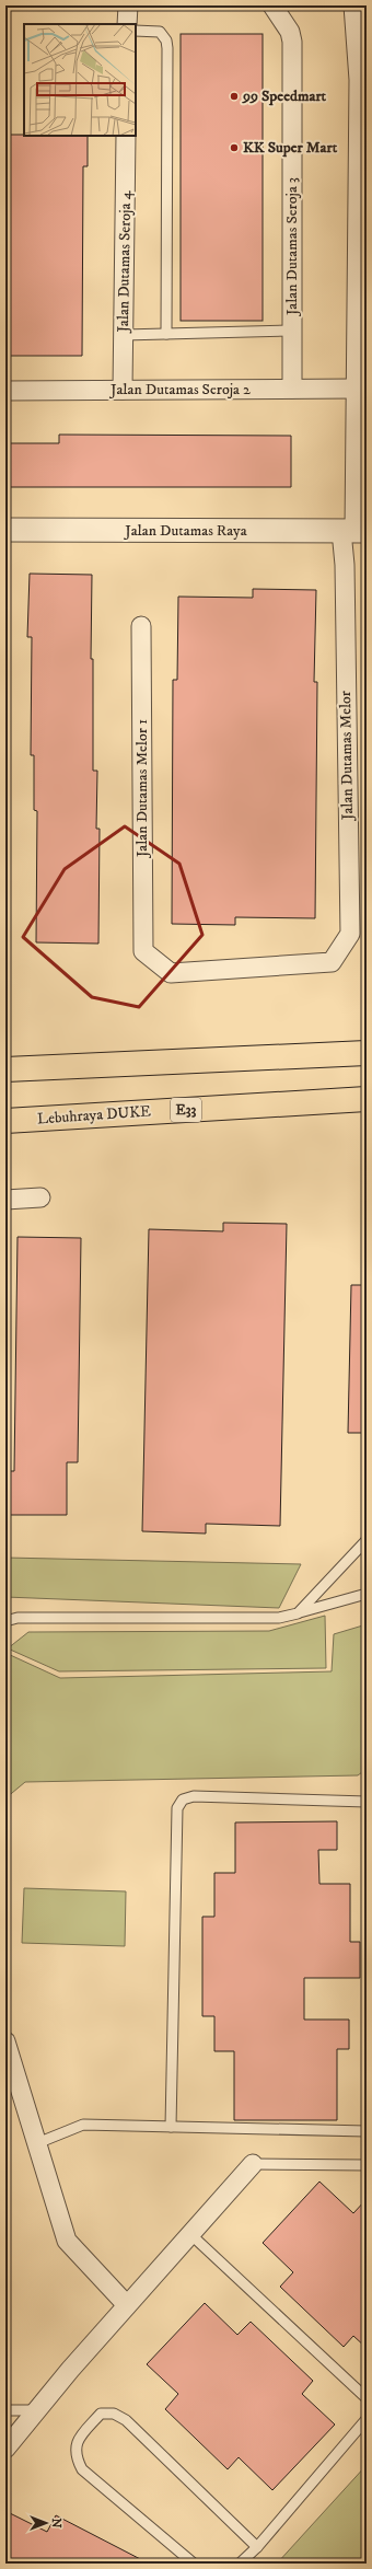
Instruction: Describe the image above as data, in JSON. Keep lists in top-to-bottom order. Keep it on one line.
{"streets":{"highway":["E33","Lebuhraya DUKE"],"street":["Jalan Dutamas Seroja 3","Jalan Dutamas Seroja 4","Jalan Dutamas Seroja 2","Jalan Dutamas Raya","Jalan Dutamas Melor","Jalan Dutamas Melor 1"]},"crossings":[["Jalan Dutamas Seroja 3","Jalan Dutamas Seroja 2"],["Jalan Dutamas Seroja 4","Jalan Dutamas Seroja 2"],["Jalan Dutamas Raya","Jalan Dutamas Melor"],["Jalan Dutamas Melor","Jalan Dutamas Melor 1"]],"places":["99 Speedmart","KK Super Mart"],"north":"right"}
